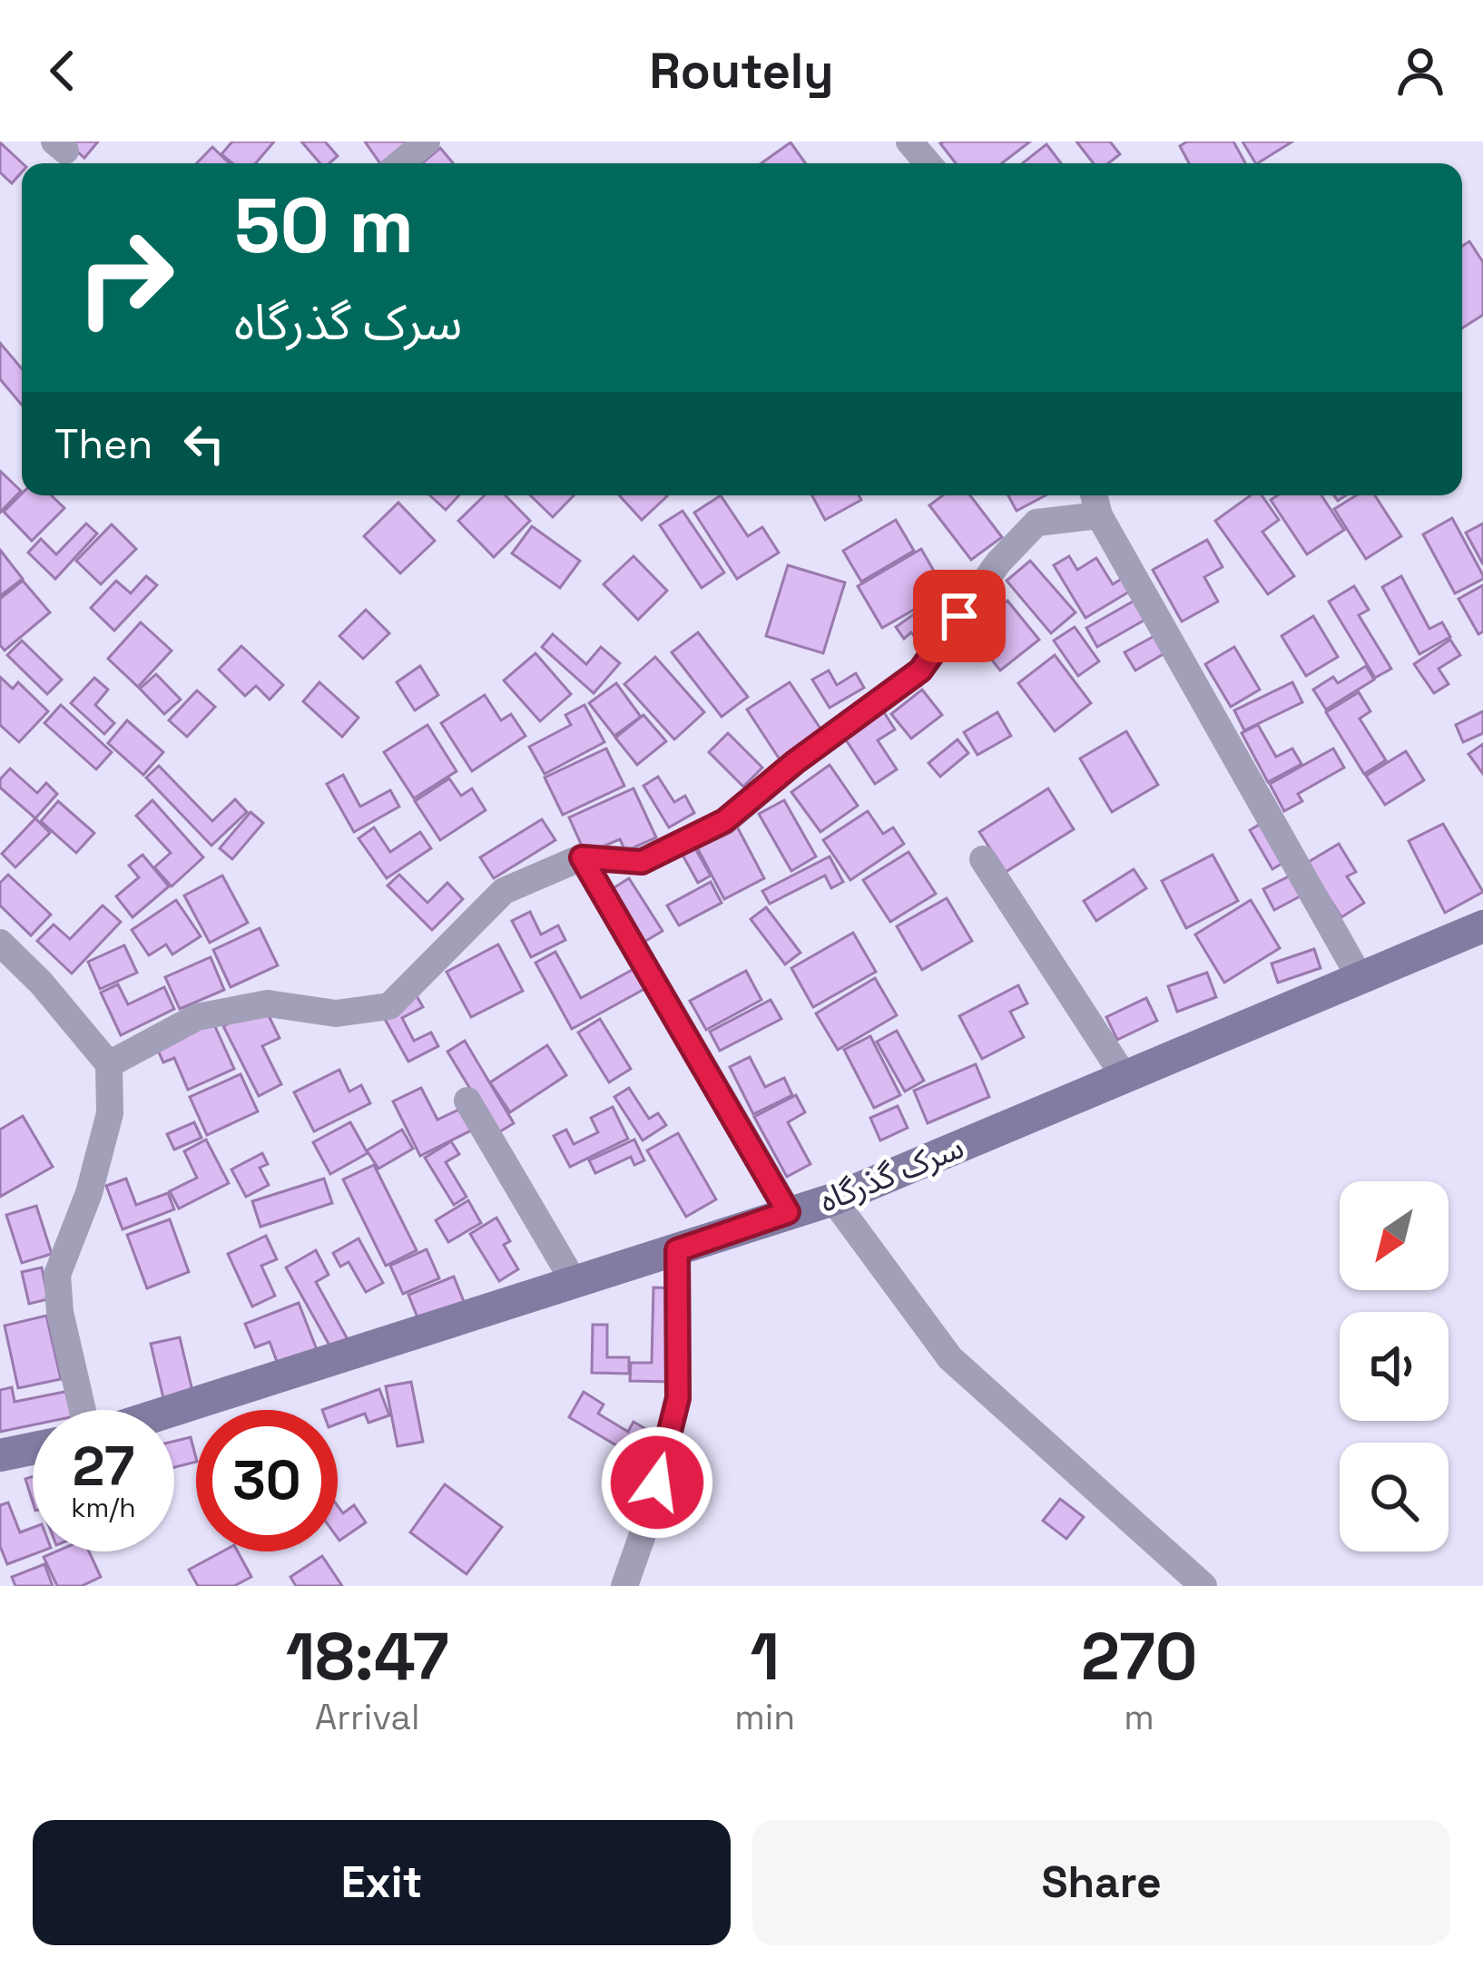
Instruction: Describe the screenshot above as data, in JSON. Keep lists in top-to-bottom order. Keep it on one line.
{"streets":{"street":["سرک گذرگاه"]},"north":"bottom left","page":{"header":"Routely","turn":["50 m","سرک گذرگاه"],"then":"Then","speed":"27 km/h","limit":"30","eta":["18:47","Arrival","1","min","270","m"],"buttons":["Exit","Share"]}}
